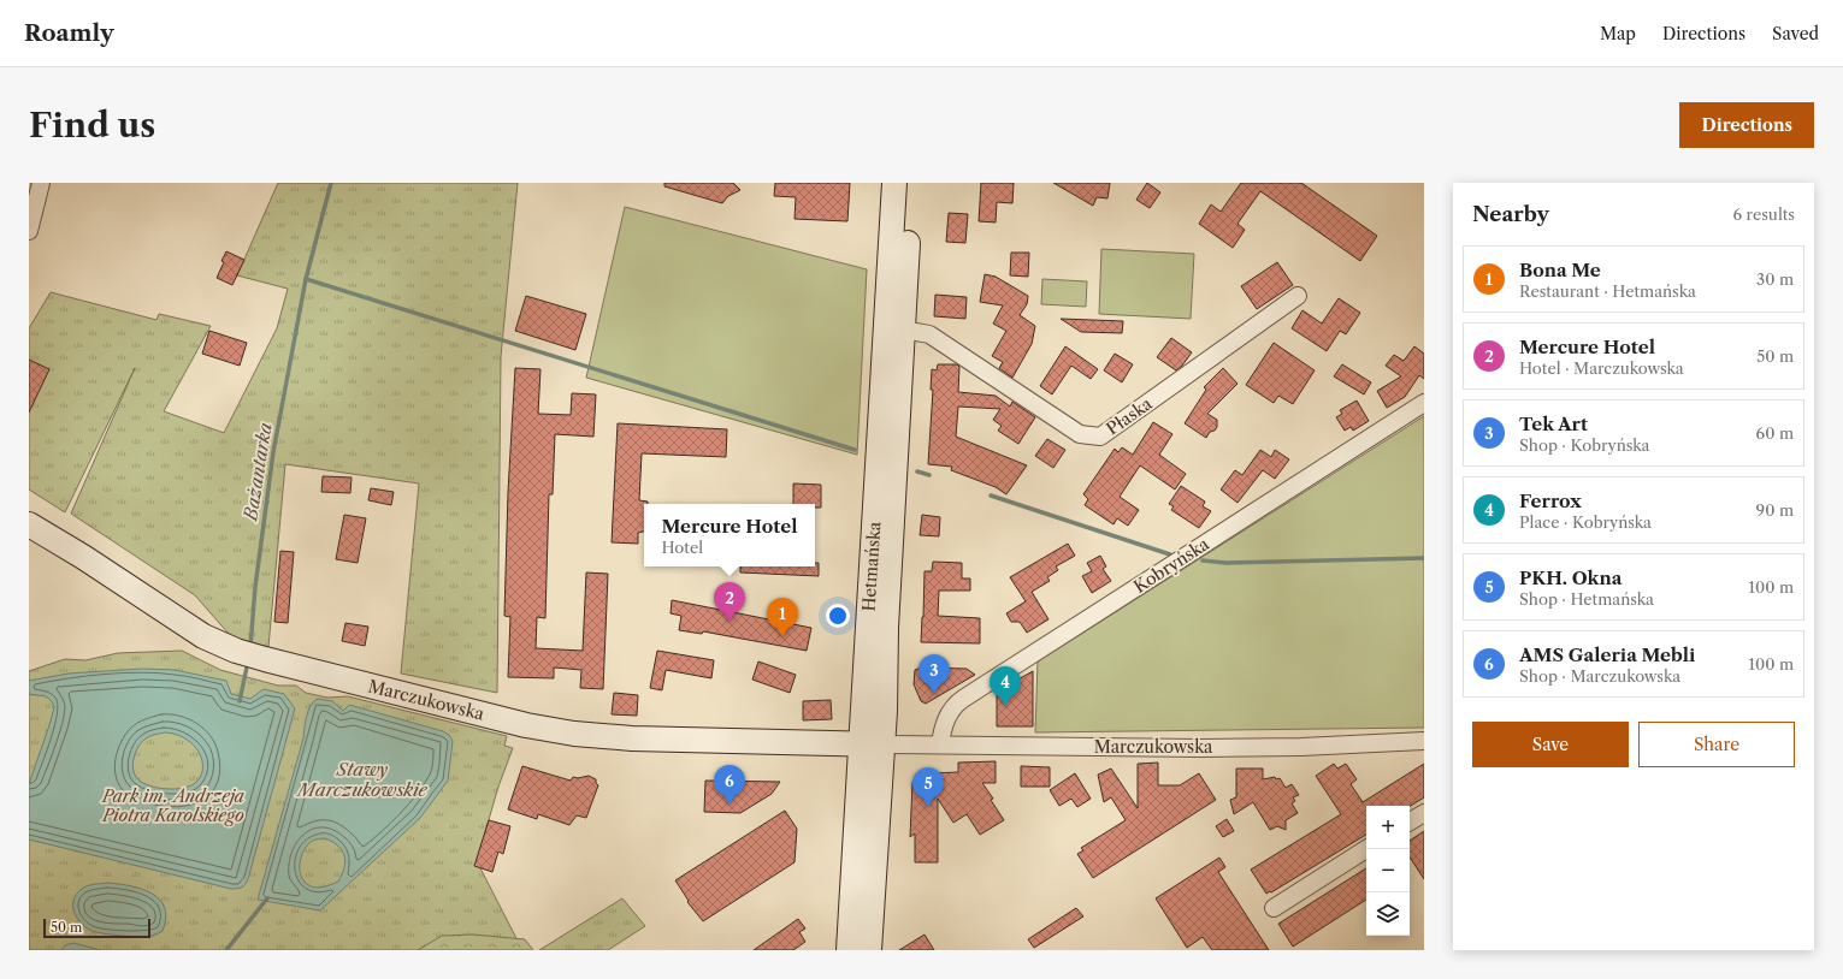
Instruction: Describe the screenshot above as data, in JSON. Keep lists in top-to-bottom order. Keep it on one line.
{"streets":{"main road":["Hetmańska","Marczukowska"],"street":["Płaska","Kobryńska"]},"crossings":[["Płaska","Hetmańska"],["Kobryńska","Marczukowska"],["Hetmańska","Marczukowska"]],"water":["Bażantarka","Stawy Marczukowskie"],"parks":["Park im. Andrzeja Piotra Karolskiego"],"scale_bar":"50 m","page":{"header":"Roamly","nav":["Map","Directions","Saved"],"buttons":["Directions",["Save","Share"]],"title":"Find us","heading":["Nearby","6 results"],"list":[{"mark":"1","name":"Bona Me","note":"Restaurant · Hetmańska","value":"30 m"},{"mark":"2","name":"Mercure Hotel","note":"Hotel · Marczukowska","value":"50 m"},{"mark":"3","name":"Tek Art","note":"Shop · Kobryńska","value":"60 m"},{"mark":"4","name":"Ferrox","note":"Place · Kobryńska","value":"90 m"},{"mark":"5","name":"PKH. Okna","note":"Shop · Hetmańska","value":"100 m"},{"mark":"6","name":"AMS Galeria Mebli","note":"Shop · Marczukowska","value":"100 m"}],"popup":["Mercure Hotel","Hotel"],"pins":["2","1","3","4","6","5"],"map_buttons":["+","−"],"scale":"50 m"}}
